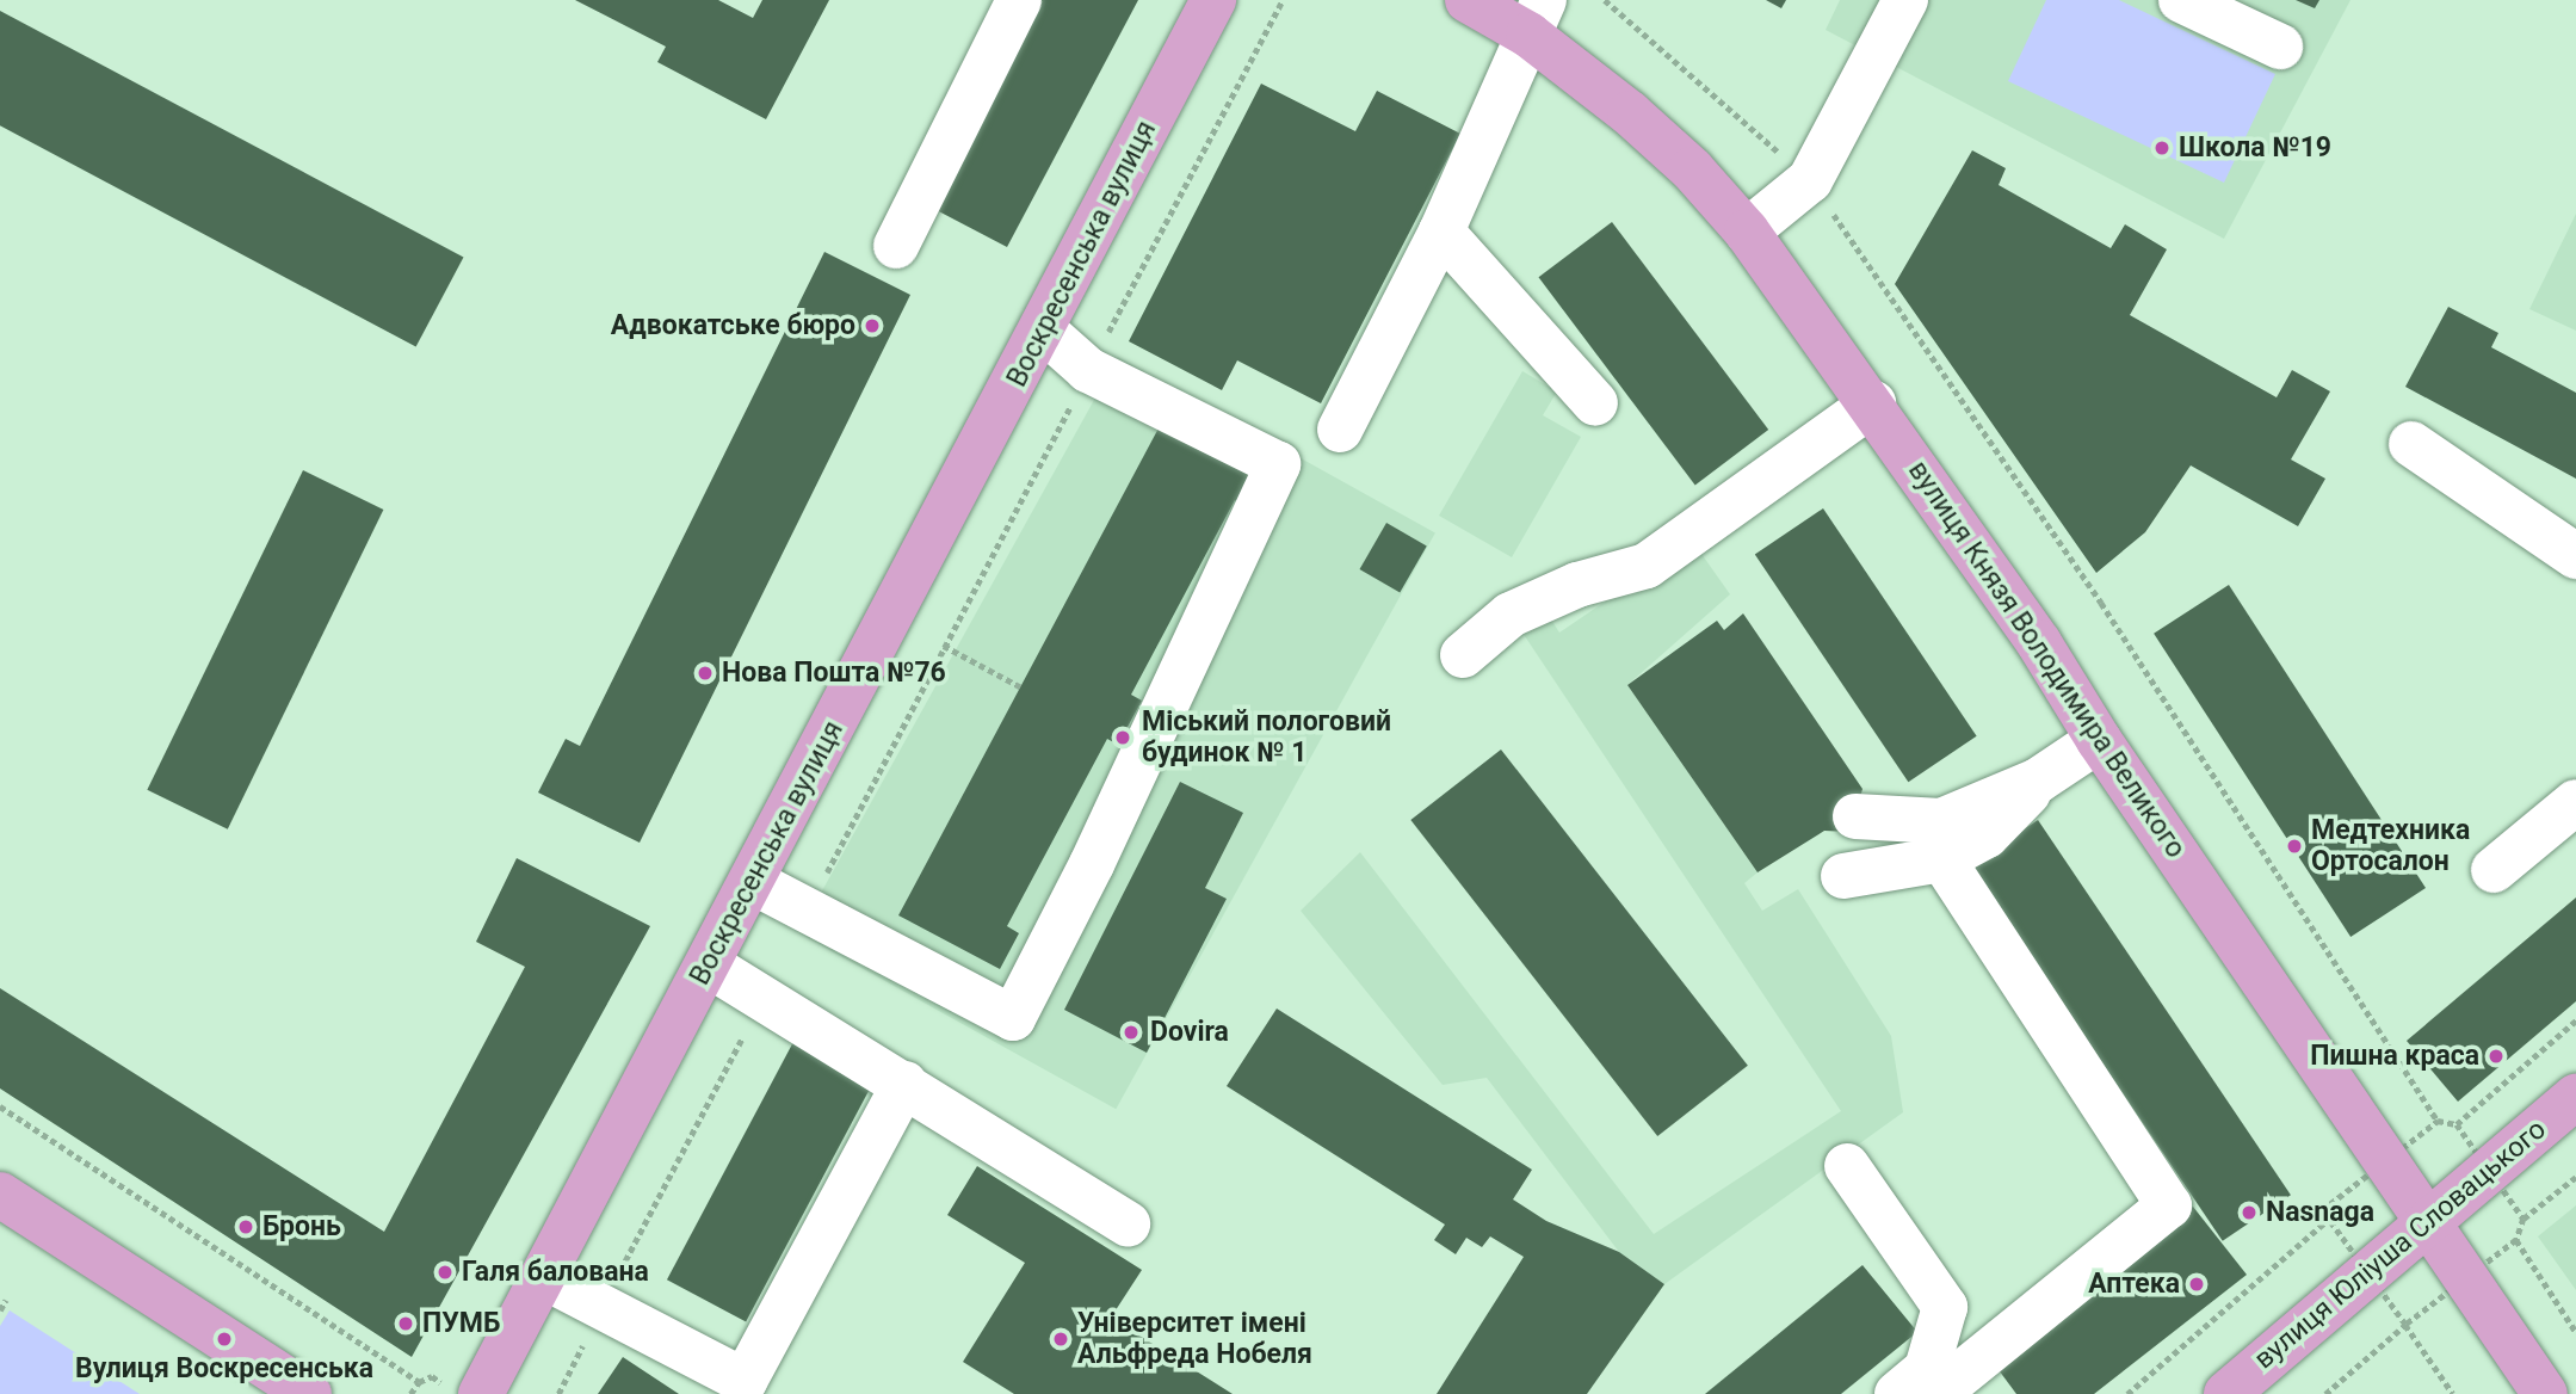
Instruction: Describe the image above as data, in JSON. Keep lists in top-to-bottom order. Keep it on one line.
{"streets":{"main road":["Воскресенська вулиця","вулиця Князя Володимира Великого","вулиця Юліуша Словацького"]},"crossings":[["вулиця Князя Володимира Великого","вулиця Юліуша Словацького"]],"places":["Школа №19","Адвокатське бюро","Нова Пошта №76","Міський пологовий будинок № 1","Медтехника Ортосалон","Dovira","Пишна краса","Nasnaga","Бронь","Галя балована","Аптека","ПУМБ","Вулиця Воскресенська","Університет імені Альфреда Нобеля"]}
